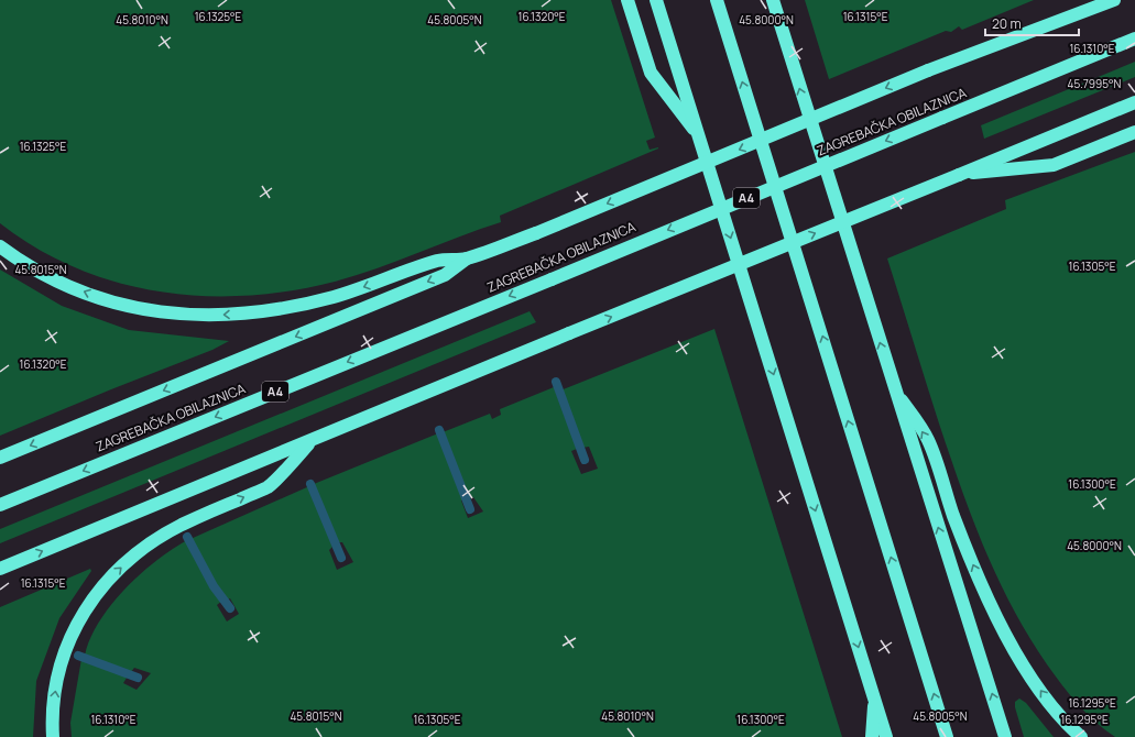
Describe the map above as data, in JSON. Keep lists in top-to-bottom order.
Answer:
{
  "streets": {
    "highway": ["ZAGREBAČKA OBILAZNICA", "A4"]
  },
  "scale_bar": "20 m",
  "coordinates": [
    "16.1325°E",
    "16.1320°E",
    "16.1315°E",
    "45.8010°N",
    "45.8005°N",
    "45.8000°N",
    "16.1310°E",
    "45.7995°N",
    "16.1305°E",
    "45.8015°N",
    "16.1300°E",
    "16.1295°E"
  ]
}
